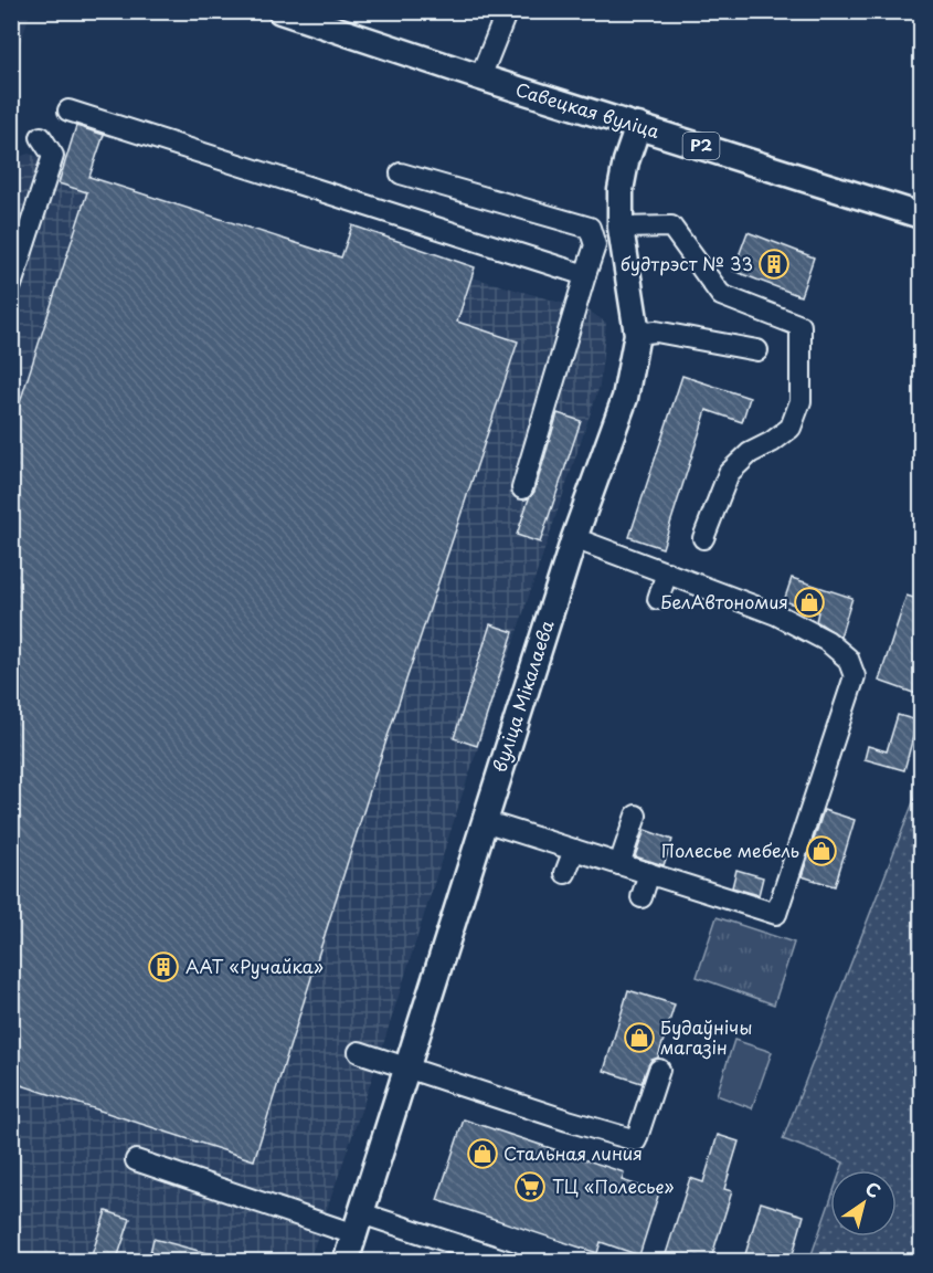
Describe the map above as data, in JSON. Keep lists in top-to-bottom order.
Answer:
{
  "streets": {
    "main road": ["Савецкая вуліца", "Р2", "вуліца Мікалаева"]
  },
  "crossings": [
    ["Савецкая вуліца", "вуліца Мікалаева"]
  ],
  "places": {
    "building": ["будтрэст № 33", "ААТ «Ручайка»"],
    "shop": [
      "БелАвтономия",
      "Полесье мебель",
      "Будаўнічы магазін",
      "Стальная линия"
    ],
    "supermarket": ["ТЦ «Полесье»"]
  },
  "north": "top right"
}
